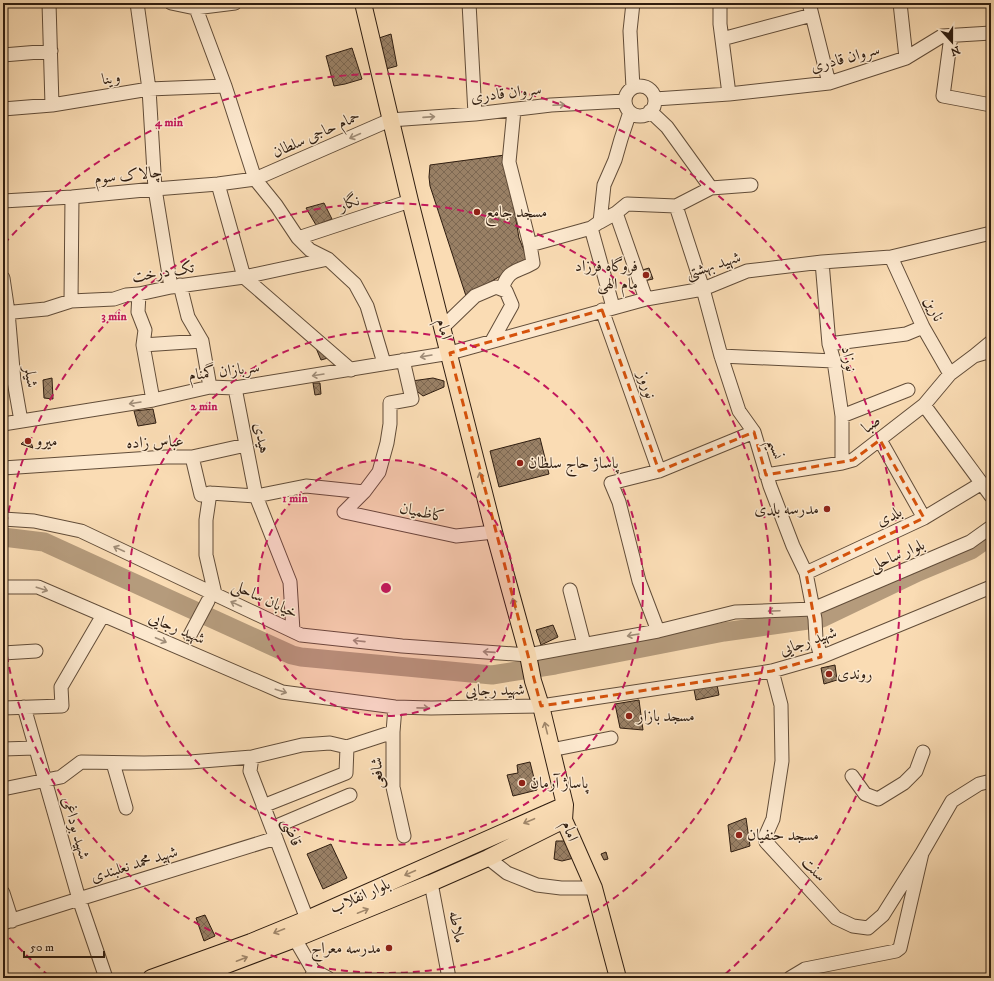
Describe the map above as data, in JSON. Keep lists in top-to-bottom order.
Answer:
{
  "streets": {
    "main road": ["امام", "بلوار انقلاب"],
    "street": [
      "سروان قادری",
      "وینا",
      "حمام حاجی سلطان",
      "چالاک سوم",
      "نگار",
      "شهید بهشتی",
      "تک درخت",
      "نارین",
      "نوزاد",
      "سربازان گمنام",
      "شیلر",
      "نوروز",
      "صبا",
      "هیدی",
      "عباس زاده",
      "نسیم",
      "کاظمیان",
      "بلدی",
      "بلوار ساحلی",
      "خیابان ساحلی",
      "شهید رجایی",
      "شافعی",
      "شهید بوداغی",
      "قاضی",
      "شهید محمد نعلبندی",
      "سنت",
      "ملاطه"
    ]
  },
  "crossings": [
    ["سروان قادری", "حمام حاجی سلطان"],
    ["سروان قادری", "امام"],
    ["حمام حاجی سلطان", "چالاک سوم"],
    ["حمام حاجی سلطان", "امام"],
    ["نگار", "امام"],
    ["شهید بهشتی", "نارین"],
    ["شهید بهشتی", "امام"],
    ["شهید بهشتی", "نوزاد"],
    ["شهید بهشتی", "سربازان گمنام"],
    ["شهید بهشتی", "نوروز"],
    ["شهید بهشتی", "نسیم"],
    ["تک درخت", "شیلر"],
    ["نارین", "صبا"],
    ["امام", "سربازان گمنام"],
    ["امام", "کاظمیان"],
    ["امام", "خیابان ساحلی"],
    ["امام", "شهید رجایی"],
    ["امام", "بلوار انقلاب"],
    ["نوزاد", "صبا"],
    ["سربازان گمنام", "شیلر"],
    ["سربازان گمنام", "هیدی"],
    ["صبا", "نسیم"],
    ["نسیم", "بلدی"],
    ["نسیم", "بلوار ساحلی"],
    ["نسیم", "خیابان ساحلی"],
    ["نسیم", "شهید رجایی"],
    ["بلوار ساحلی", "خیابان ساحلی"],
    ["شهید رجایی", "شافعی"],
    ["شهید رجایی", "سنت"],
    ["شهید بوداغی", "شهید محمد نعلبندی"],
    ["قاضی", "شهید محمد نعلبندی"],
    ["قاضی", "بلوار انقلاب"],
    ["بلوار انقلاب", "ملاطه"]
  ],
  "one_way": ["حمام حاجی سلطان", "امام", "خیابان ساحلی"],
  "places": [
    "مسجد جامع",
    "فروگاه فرزاد مام الهی",
    "میرو",
    "پاساژ حاج سلطان",
    "مدرسه بلدی",
    "روندی",
    "مسجد بازار",
    "پاساژ آرمان",
    "مسجد حنفیان",
    "مدرسه معراج"
  ],
  "scale_bar": "50 m",
  "north": "bottom",
  "rings": [
    "4 min",
    "3 min",
    "2 min",
    "1 min"
  ]
}
